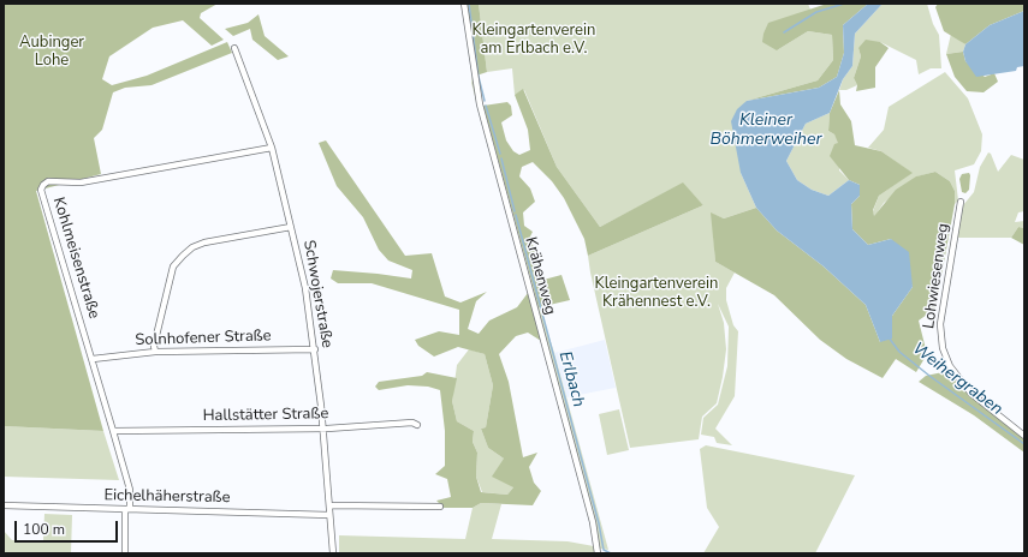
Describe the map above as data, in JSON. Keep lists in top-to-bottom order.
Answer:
{
  "streets": {
    "street": [
      "Kohlmeisenstraße",
      "Krähenweg",
      "Lohwiesenweg",
      "Schwojerstraße",
      "Solnhofener Straße",
      "Hallstätter Straße",
      "Eichelhäherstraße"
    ]
  },
  "crossings": [
    ["Kohlmeisenstraße", "Schwojerstraße"],
    ["Kohlmeisenstraße", "Solnhofener Straße"],
    ["Kohlmeisenstraße", "Hallstätter Straße"],
    ["Kohlmeisenstraße", "Eichelhäherstraße"],
    ["Schwojerstraße", "Solnhofener Straße"],
    ["Schwojerstraße", "Hallstätter Straße"],
    ["Schwojerstraße", "Eichelhäherstraße"]
  ],
  "water": ["Kleiner Böhmerweiher", "Erlbach", "Weihergraben"],
  "parks": ["Kleingartenverein am Erlbach e.V.", "Aubinger Lohe", "Kleingartenverein Krähennest e.V."],
  "scale_bar": "100 m"
}
